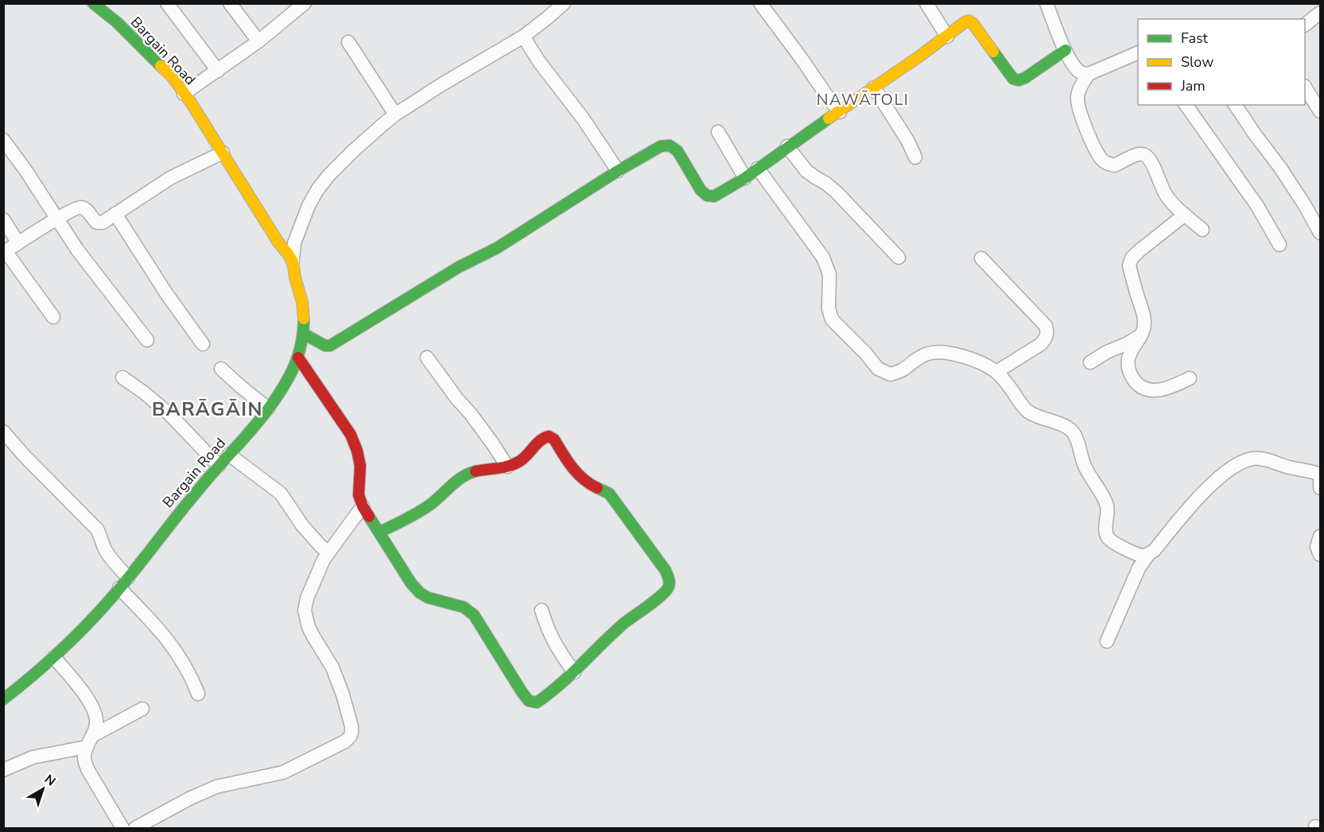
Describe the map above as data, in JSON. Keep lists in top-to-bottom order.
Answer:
{
  "streets": {
    "street": ["Bargain Road"]
  },
  "districts": ["NAWĀTOLI", "BARĀGĀIN"],
  "legend": ["Fast", "Slow", "Jam"],
  "north": "top right"
}
